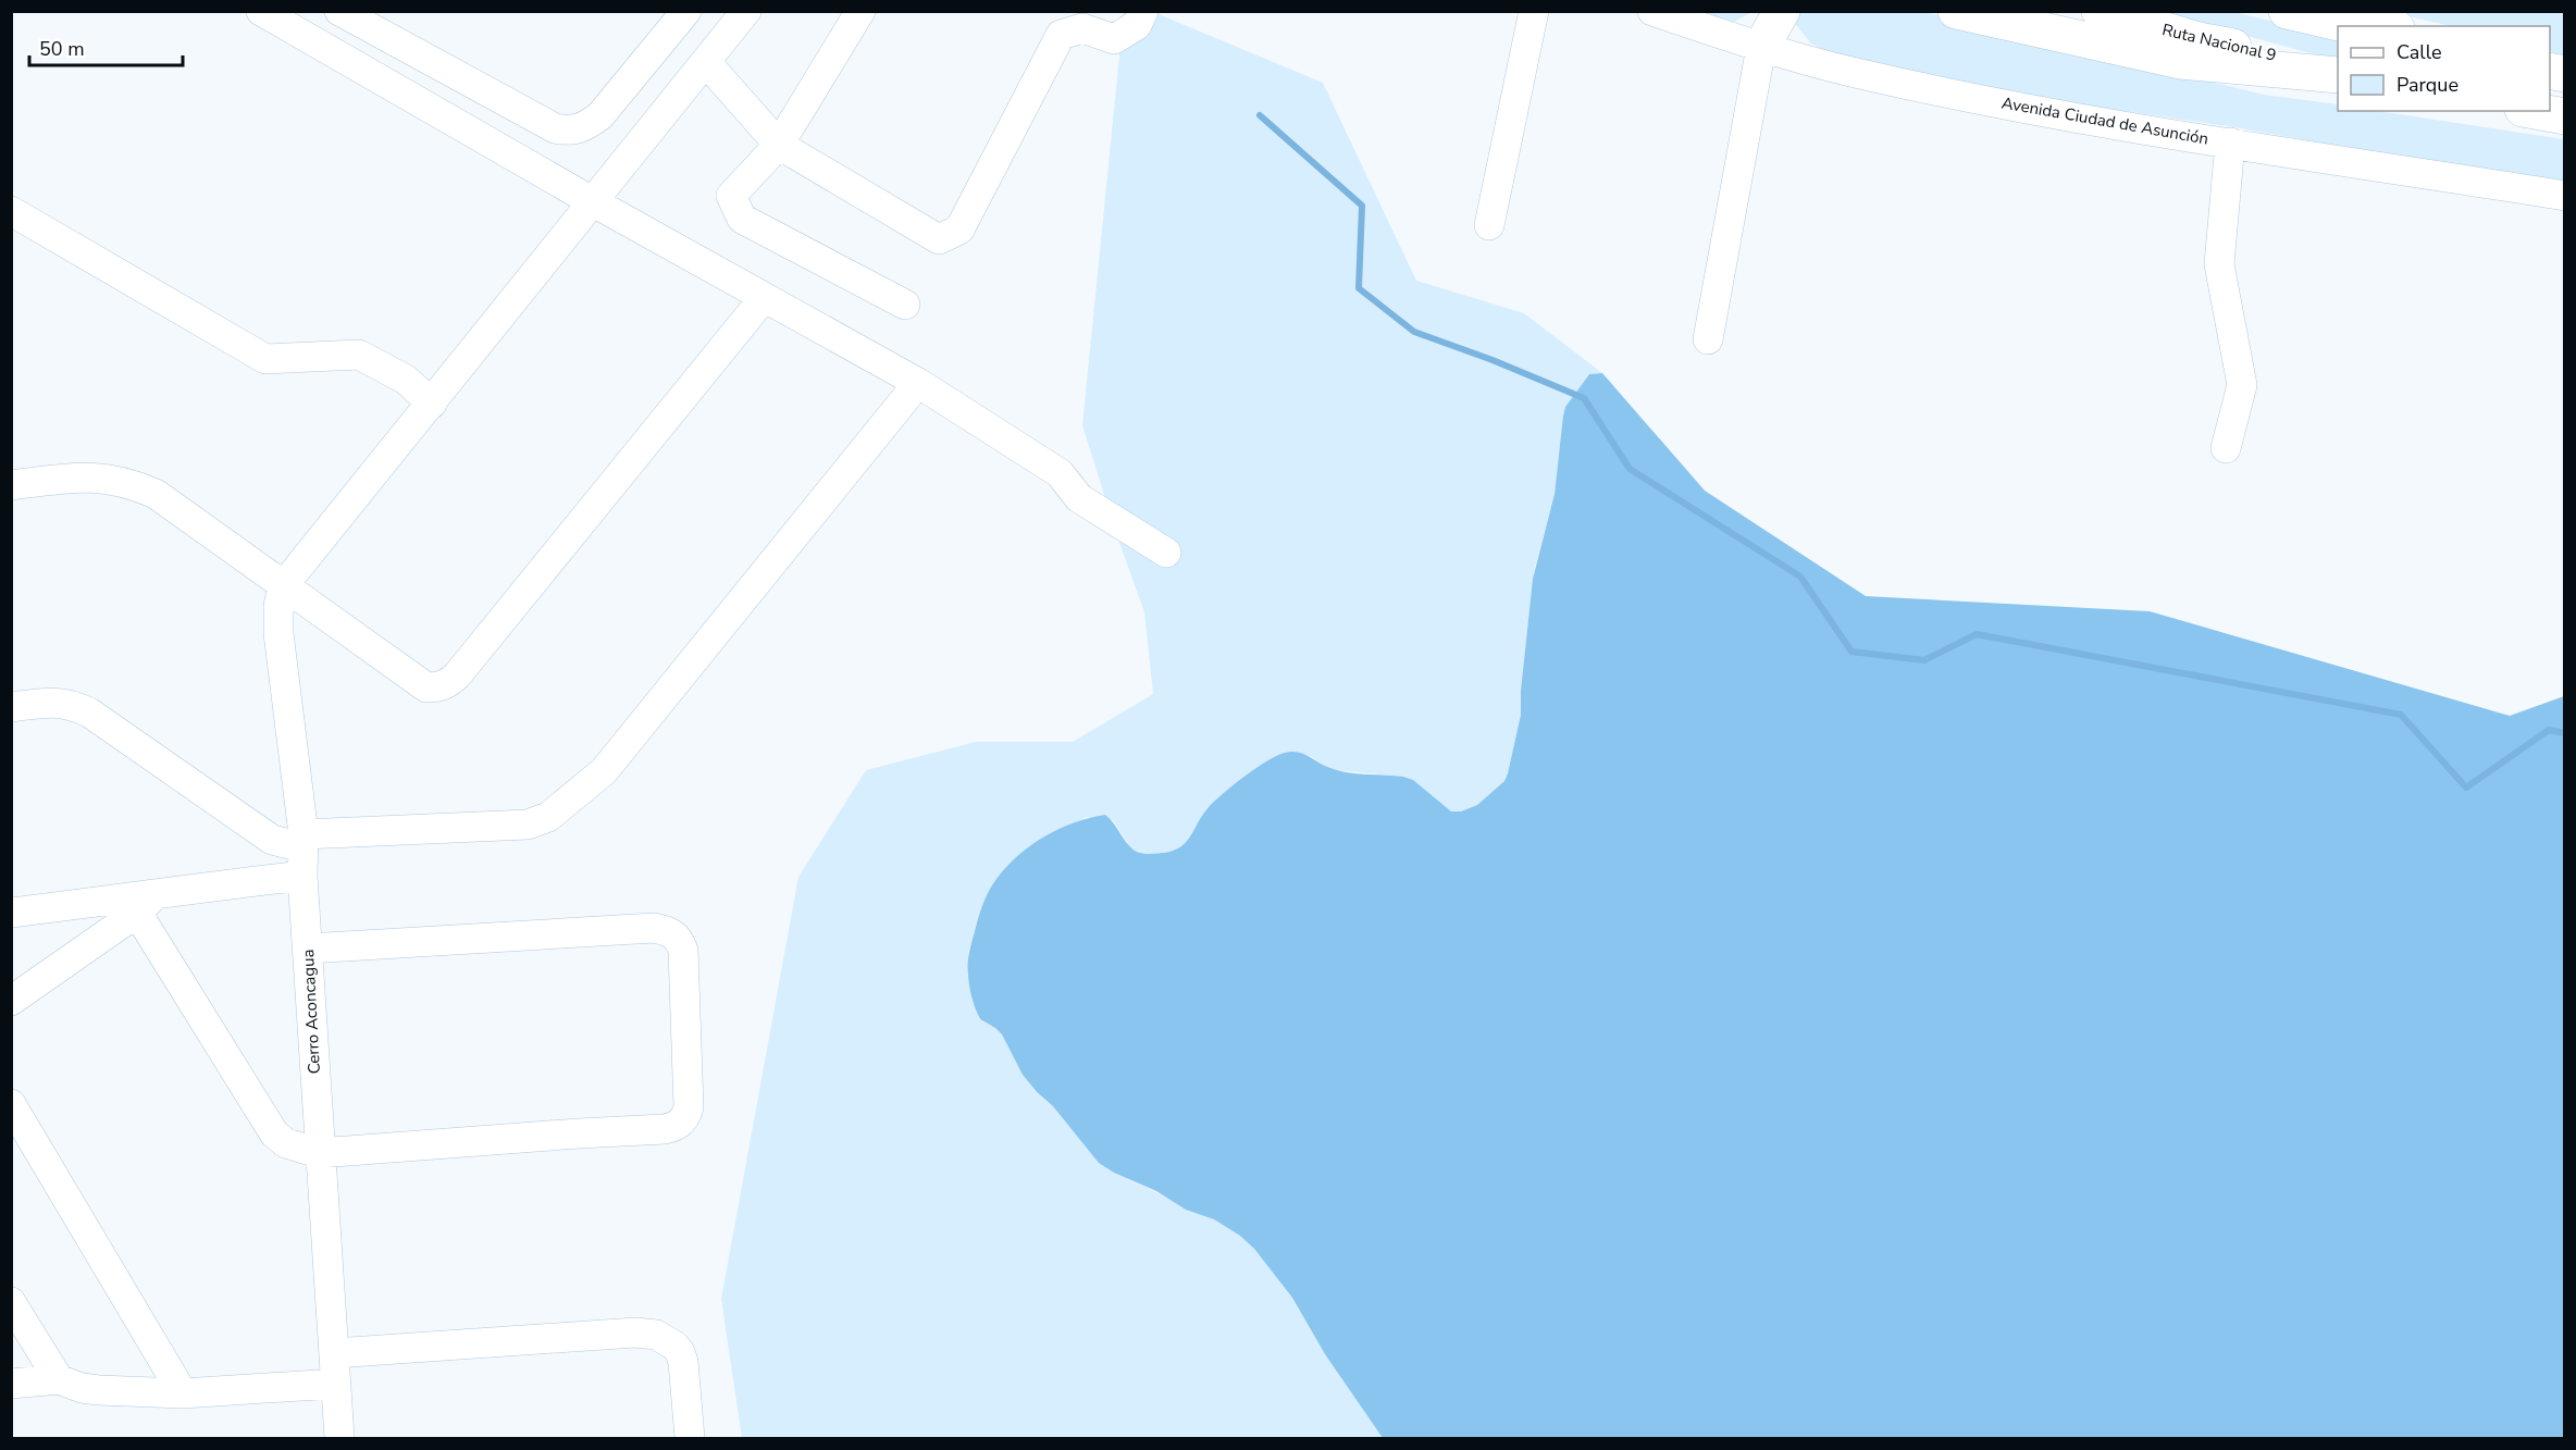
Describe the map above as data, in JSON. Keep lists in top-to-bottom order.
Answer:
{
  "streets": {
    "highway": ["Ruta Nacional 9"],
    "street": ["Avenida Ciudad de Asunción", "Cerro Aconcagua"]
  },
  "legend": ["Calle", "Parque"],
  "scale_bar": "50 m"
}
